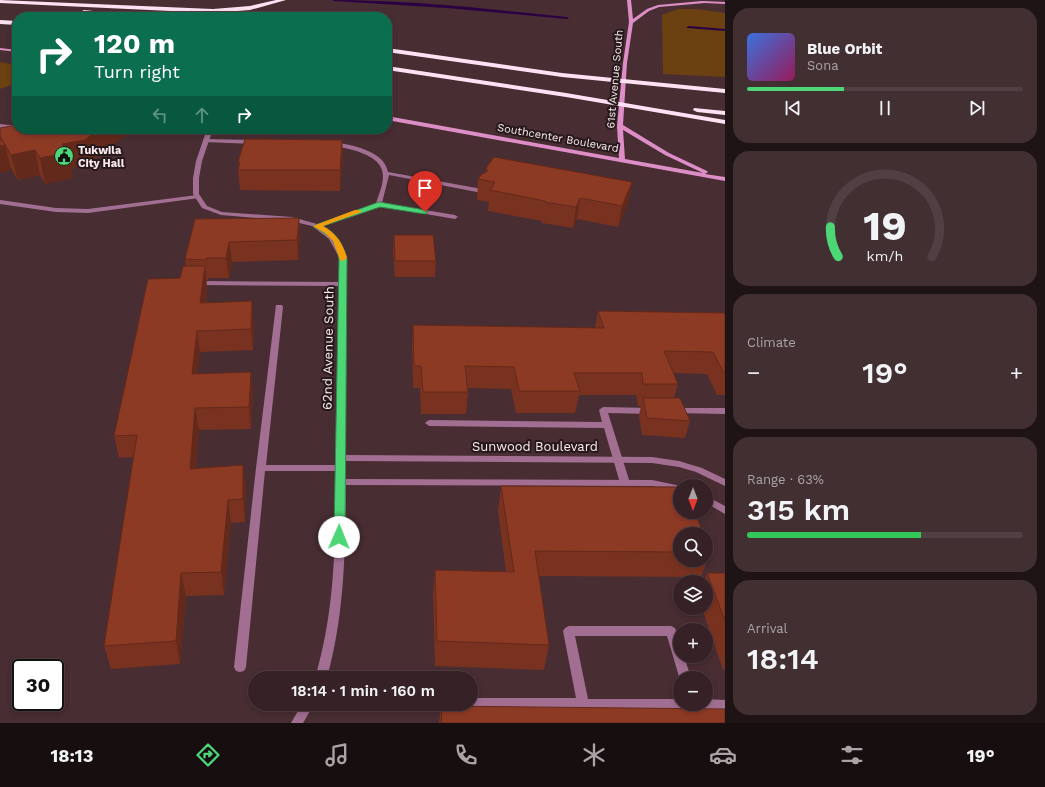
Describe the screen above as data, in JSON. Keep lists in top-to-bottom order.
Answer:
{
  "streets": {
    "main road": ["61st Avenue South", "Southcenter Boulevard"],
    "street": ["62nd Avenue South", "Sunwood Boulevard"]
  },
  "crossings": [
    ["61st Avenue South", "Southcenter Boulevard"],
    ["62nd Avenue South", "Sunwood Boulevard"]
  ],
  "places": {
    "public building": ["Tukwila City Hall"]
  },
  "north": "bottom",
  "page": {
    "turn": ["120 m", "Turn right"],
    "song": ["Blue Orbit", "Sona"],
    "tile": [
      "Climate",
      ["Range · 63%", "315 km"],
      ["Arrival", "18:14"]
    ],
    "heat": ["−", "19°", "+"],
    "map_buttons": ["+", "−"],
    "limit": "30",
    "trip": "18:14 · 1 min · 160 m",
    "tabs": ["18:13", "19°"],
    "gauge": ["19", "km/h"]
  }
}
